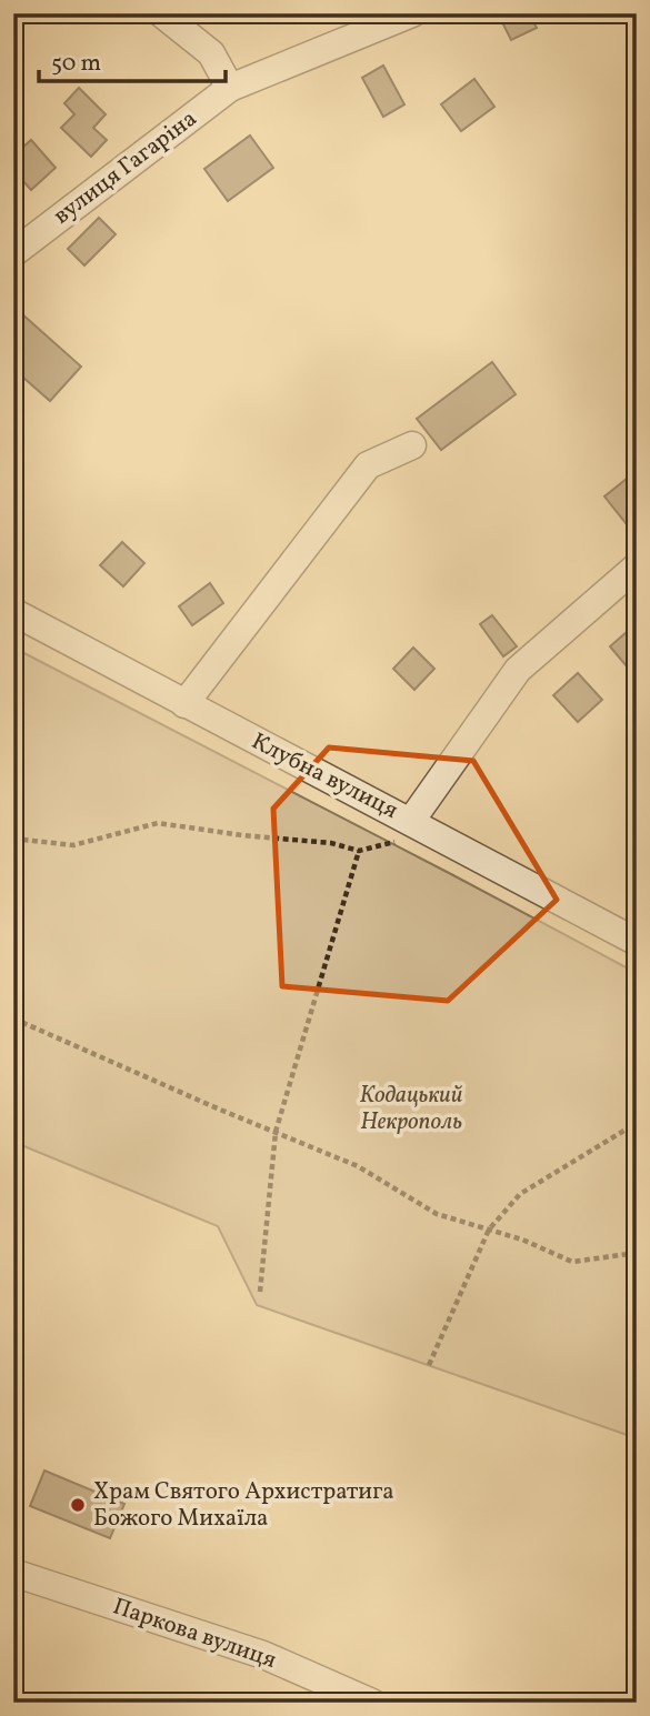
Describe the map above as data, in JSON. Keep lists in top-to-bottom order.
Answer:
{
  "streets": {
    "street": ["вулиця Гагаріна", "Клубна вулиця", "Паркова вулиця"]
  },
  "parks": ["Кодацький Некрополь"],
  "places": ["Храм Святого Архистратига Божого Михаїла"],
  "scale_bar": "50 m"
}
